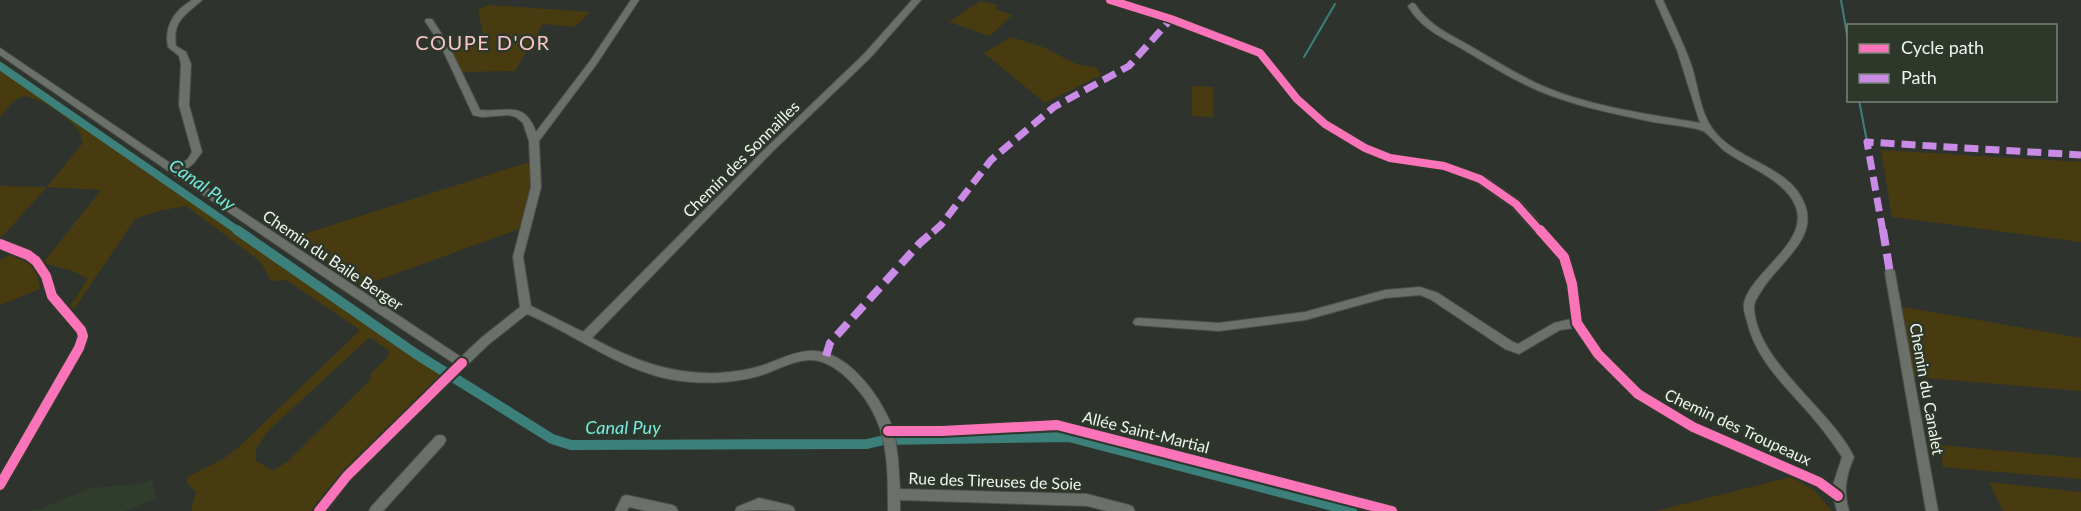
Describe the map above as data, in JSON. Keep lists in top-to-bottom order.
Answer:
{
  "streets": {
    "street": [
      "Chemin des Sonnailles",
      "Chemin du Baile Berger",
      "Chemin du Canalet",
      "Chemin des Troupeaux",
      "Allée Saint-Martial",
      "Rue des Tireuses de Soie"
    ]
  },
  "districts": ["COUPE D'OR"],
  "water": ["Canal Puy"],
  "legend": ["Cycle path", "Path"]
}
